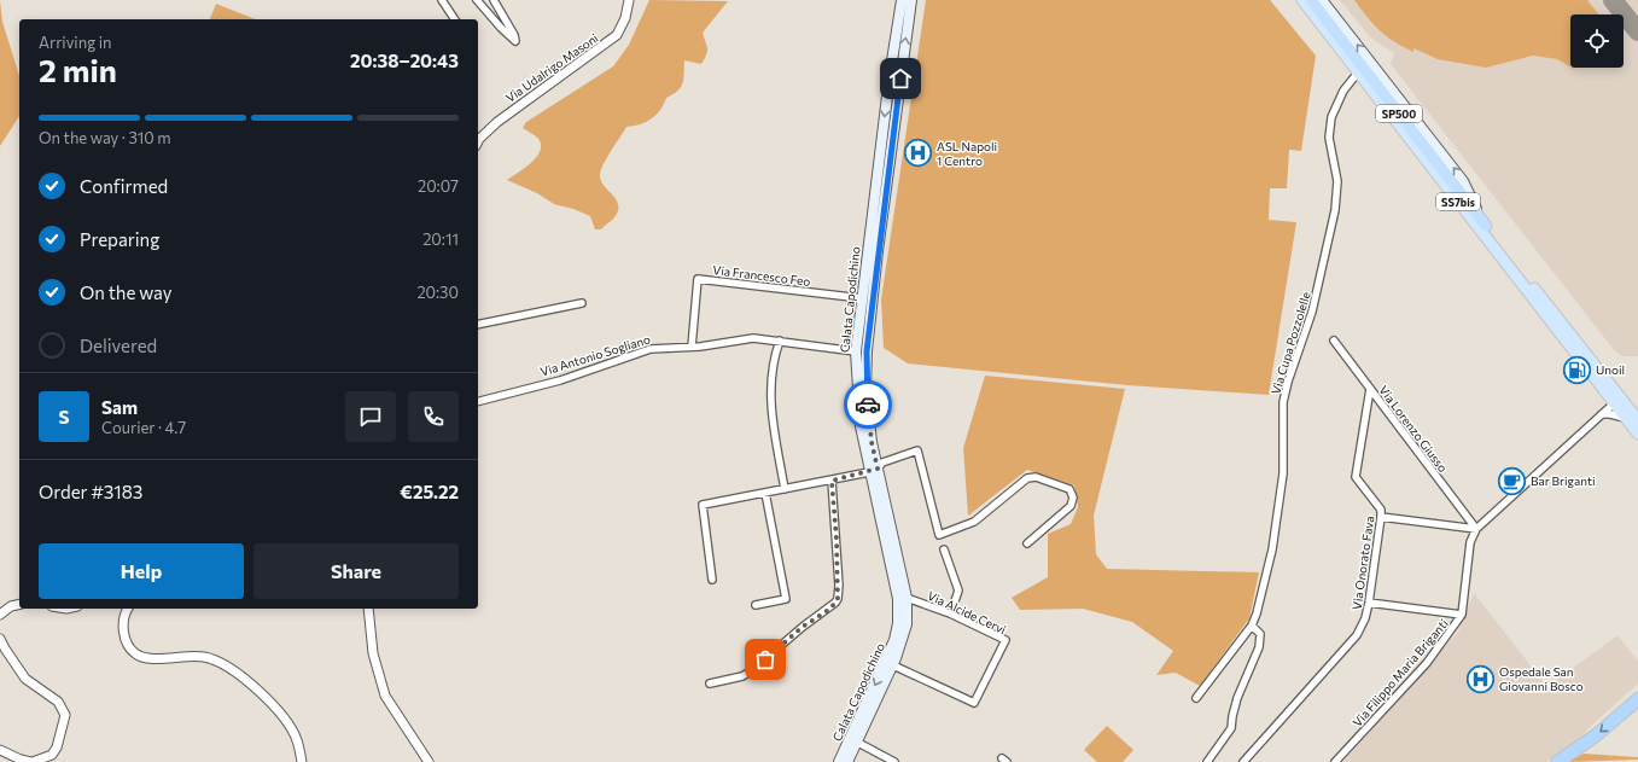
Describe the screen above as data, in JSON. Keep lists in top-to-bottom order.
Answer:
{
  "streets": {
    "highway": ["SP500"],
    "main road": ["SS7bis", "Calata Capodichino", "Via Antonio Sogliano"],
    "street": [
      "Via Udalrigo Masoni",
      "Via Francesco Feo",
      "Via Cupa Pozzolelle",
      "Via Lorenzo Giusso",
      "Via Onorato Fava",
      "Via Alcide Cervi",
      "Via Filippo Maria Briganti"
    ]
  },
  "crossings": [
    ["SP500", "SS7bis"],
    ["SS7bis", "Via Cupa Pozzolelle"],
    ["Via Francesco Feo", "Calata Capodichino"],
    ["Via Francesco Feo", "Via Antonio Sogliano"],
    ["Calata Capodichino", "Via Antonio Sogliano"],
    ["Calata Capodichino", "Via Alcide Cervi"],
    ["Via Lorenzo Giusso", "Via Onorato Fava"],
    ["Via Lorenzo Giusso", "Via Filippo Maria Briganti"]
  ],
  "places": {
    "hospital": ["ASL Napoli 1 Centro", "Ospedale San Giovanni Bosco"],
    "fuel station": ["Unoil"],
    "cafe": ["Bar Briganti"]
  },
  "page": {
    "heading": ["2 min", "Arriving in", "20:38–20:43"],
    "panel": [
      "Sam",
      "Courier · 4.7",
      "Order #3183",
      "€25.22"
    ],
    "bar": "On the way · 310 m",
    "list": [
      ["Confirmed", "20:07"],
      ["Preparing", "20:11"],
      ["On the way", "20:30"],
      "Delivered"
    ],
    "round": "S",
    "buttons": ["Help", "Share"]
  }
}
